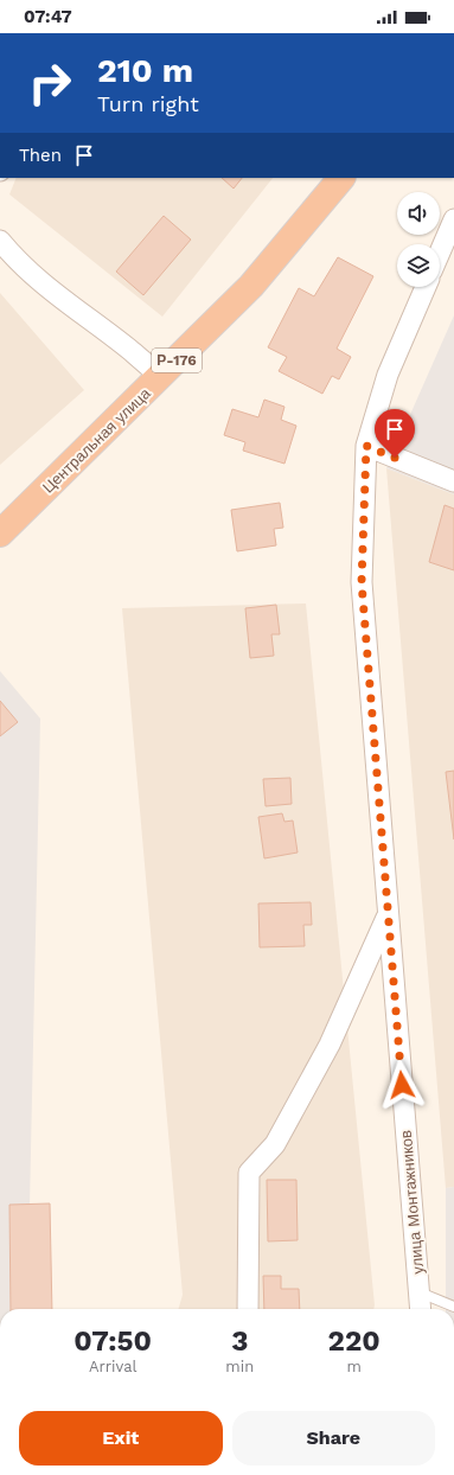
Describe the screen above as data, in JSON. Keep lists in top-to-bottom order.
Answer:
{
  "streets": {
    "highway": ["Р-176", "Центральная улица"],
    "street": ["улица Монтажников"]
  },
  "page": {
    "status": "07:47",
    "turn": ["210 m", "Turn right"],
    "then": "Then",
    "eta": [
      "07:50",
      "Arrival",
      "3",
      "min",
      "220",
      "m"
    ],
    "buttons": ["Exit", "Share"]
  }
}
